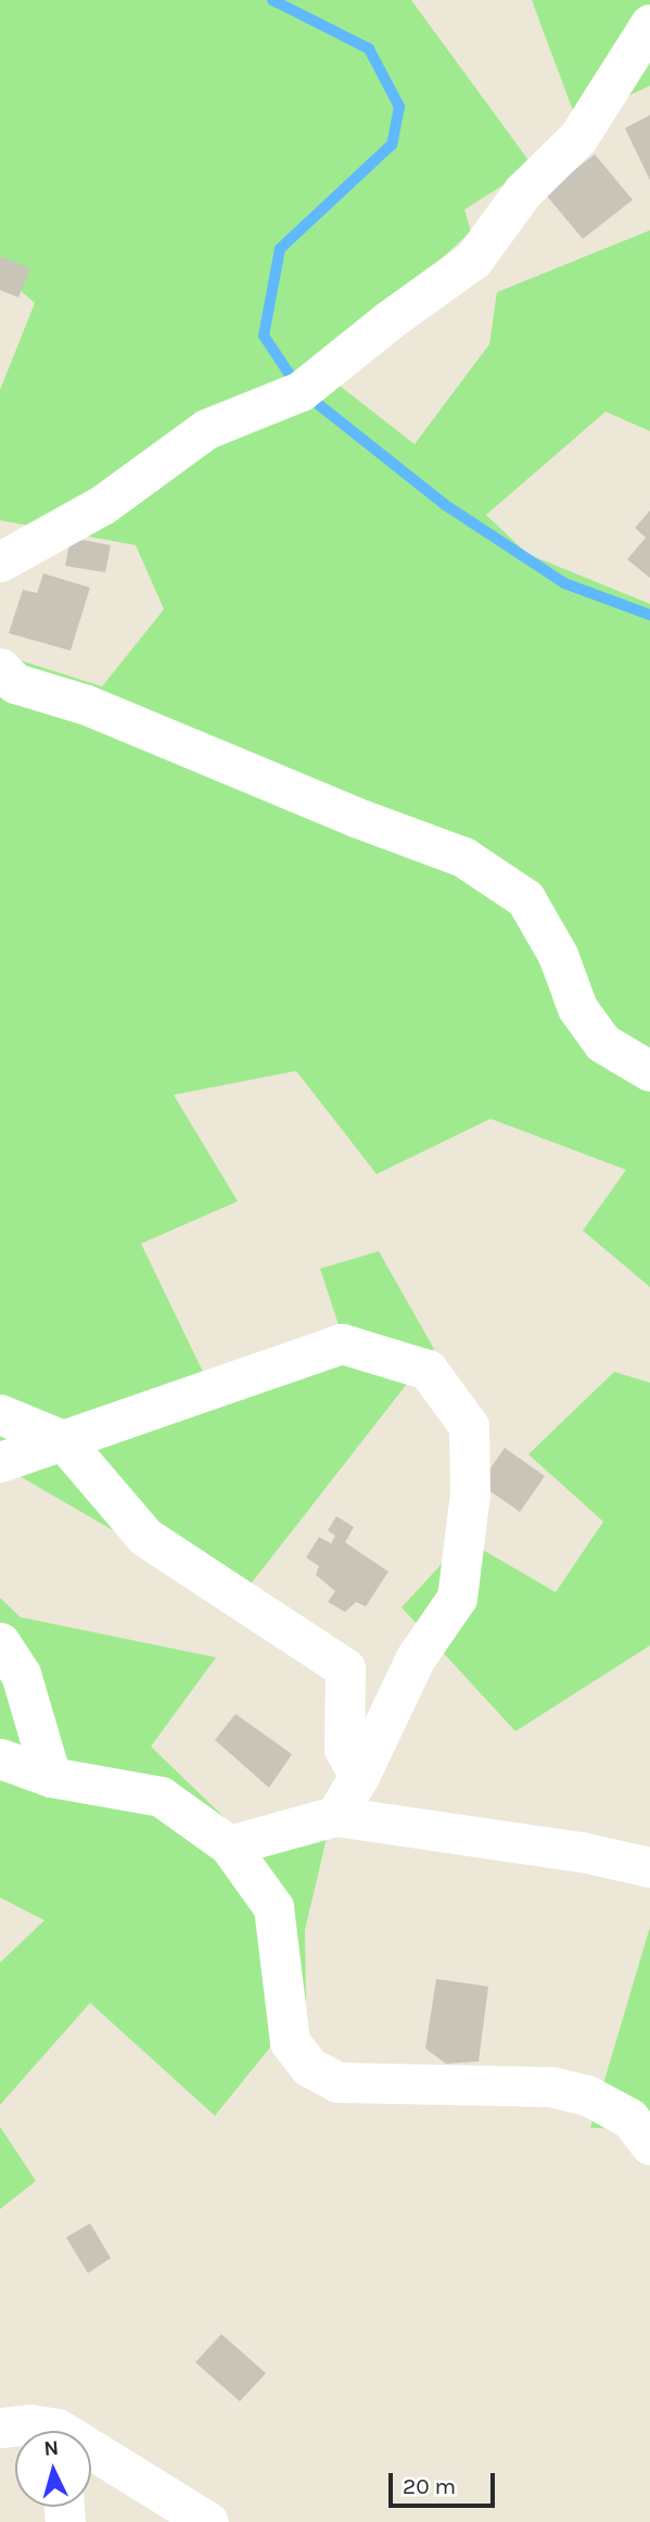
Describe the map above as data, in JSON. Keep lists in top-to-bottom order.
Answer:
{
  "scale_bar": "20 m",
  "north": "top"
}
